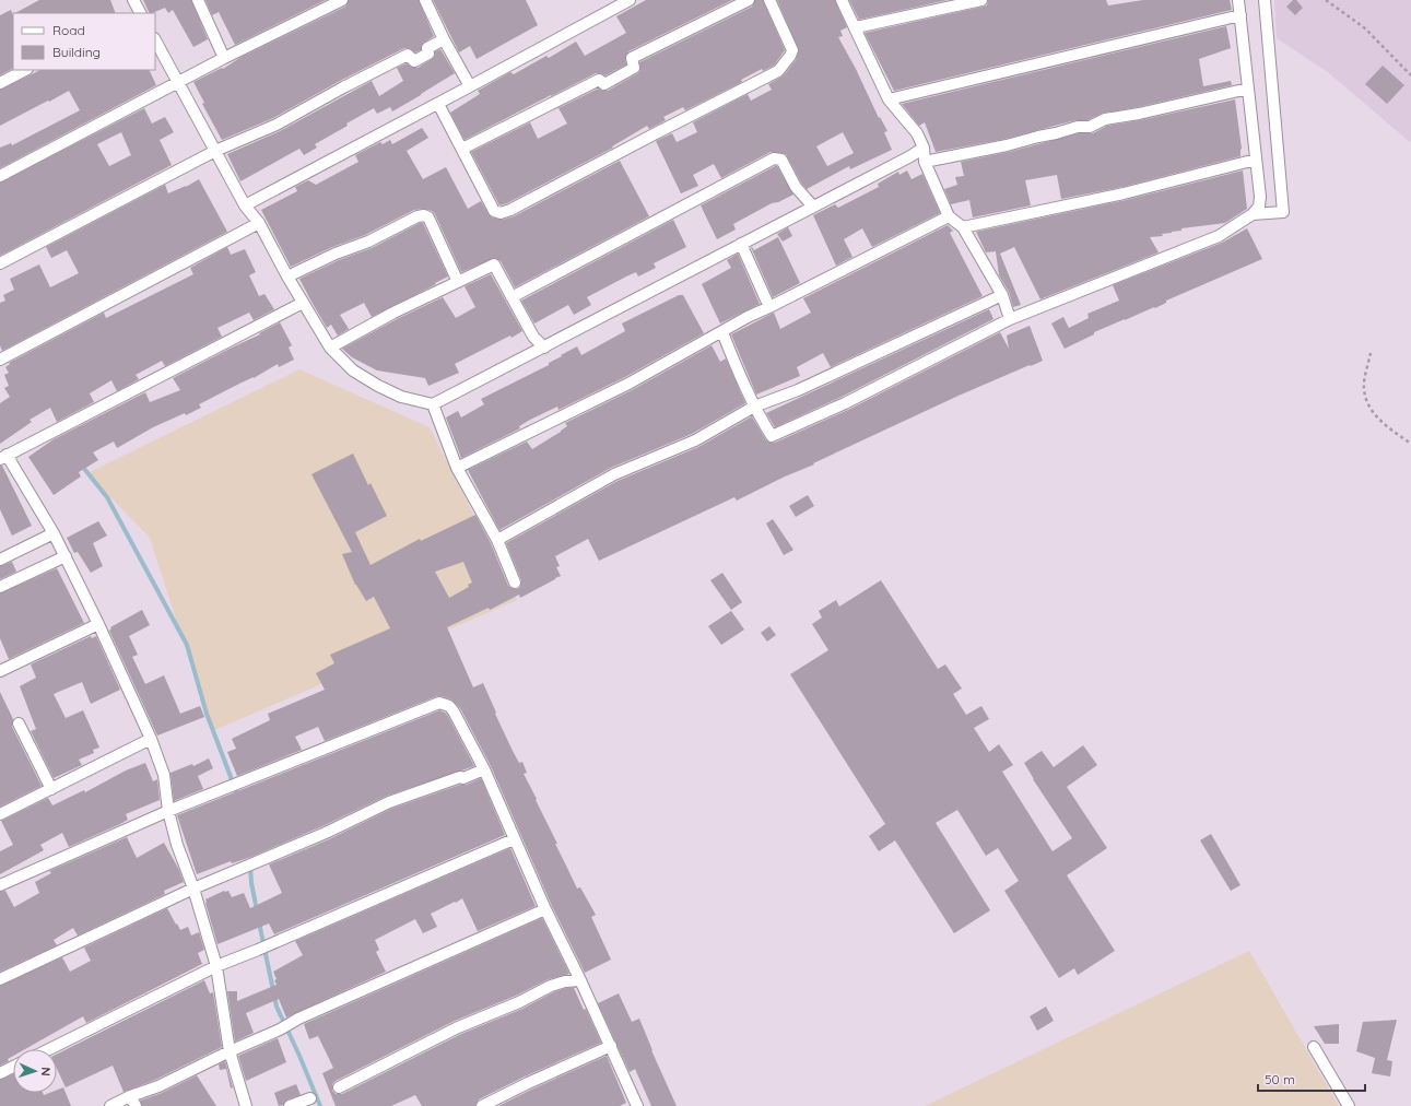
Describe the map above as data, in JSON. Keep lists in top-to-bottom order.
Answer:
{
  "legend": ["Road", "Building"],
  "scale_bar": "50 m",
  "north": "right"
}
